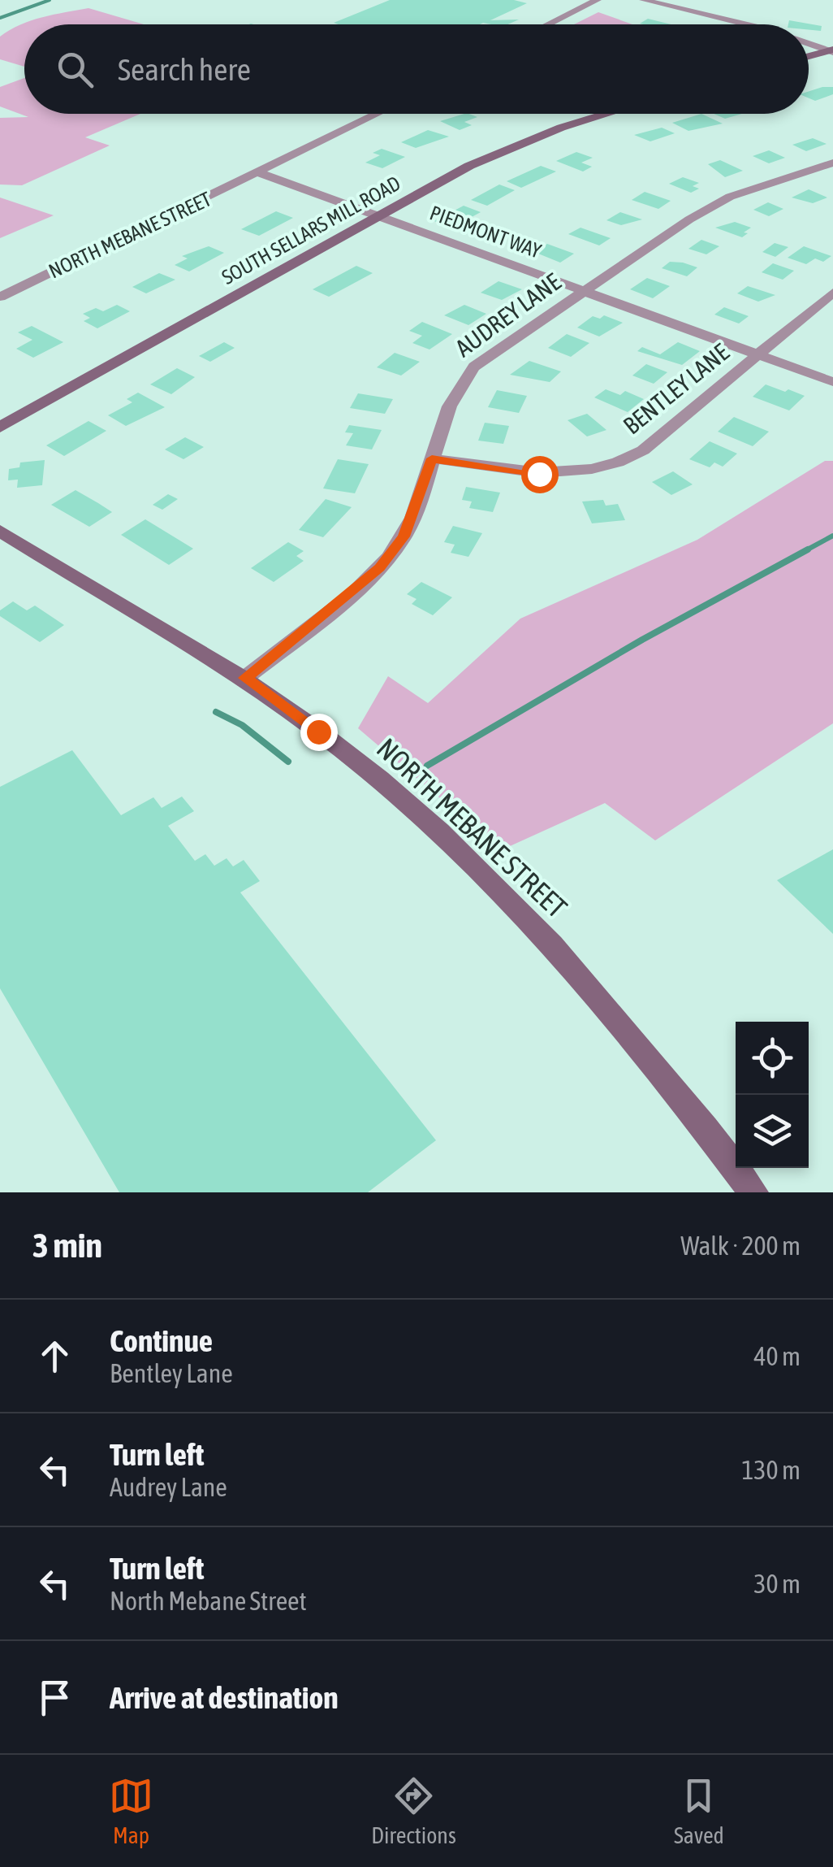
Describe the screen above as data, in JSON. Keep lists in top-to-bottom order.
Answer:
{
  "streets": {
    "main road": ["SOUTH SELLARS MILL ROAD", "NORTH MEBANE STREET"],
    "street": ["PIEDMONT WAY", "AUDREY LANE", "BENTLEY LANE"]
  },
  "crossings": [
    ["SOUTH SELLARS MILL ROAD", "PIEDMONT WAY"],
    ["PIEDMONT WAY", "NORTH MEBANE STREET"],
    ["PIEDMONT WAY", "AUDREY LANE"],
    ["PIEDMONT WAY", "BENTLEY LANE"],
    ["NORTH MEBANE STREET", "AUDREY LANE"],
    ["AUDREY LANE", "BENTLEY LANE"]
  ],
  "page": {
    "search": "Search here",
    "heading": ["3 min", "Walk · 200 m"],
    "list": [
      ["Continue", "Bentley Lane", "40 m"],
      ["Turn left", "Audrey Lane", "130 m"],
      ["Turn left", "North Mebane Street", "30 m"],
      "Arrive at destination"
    ],
    "nav": ["Map", "Directions", "Saved"]
  }
}
